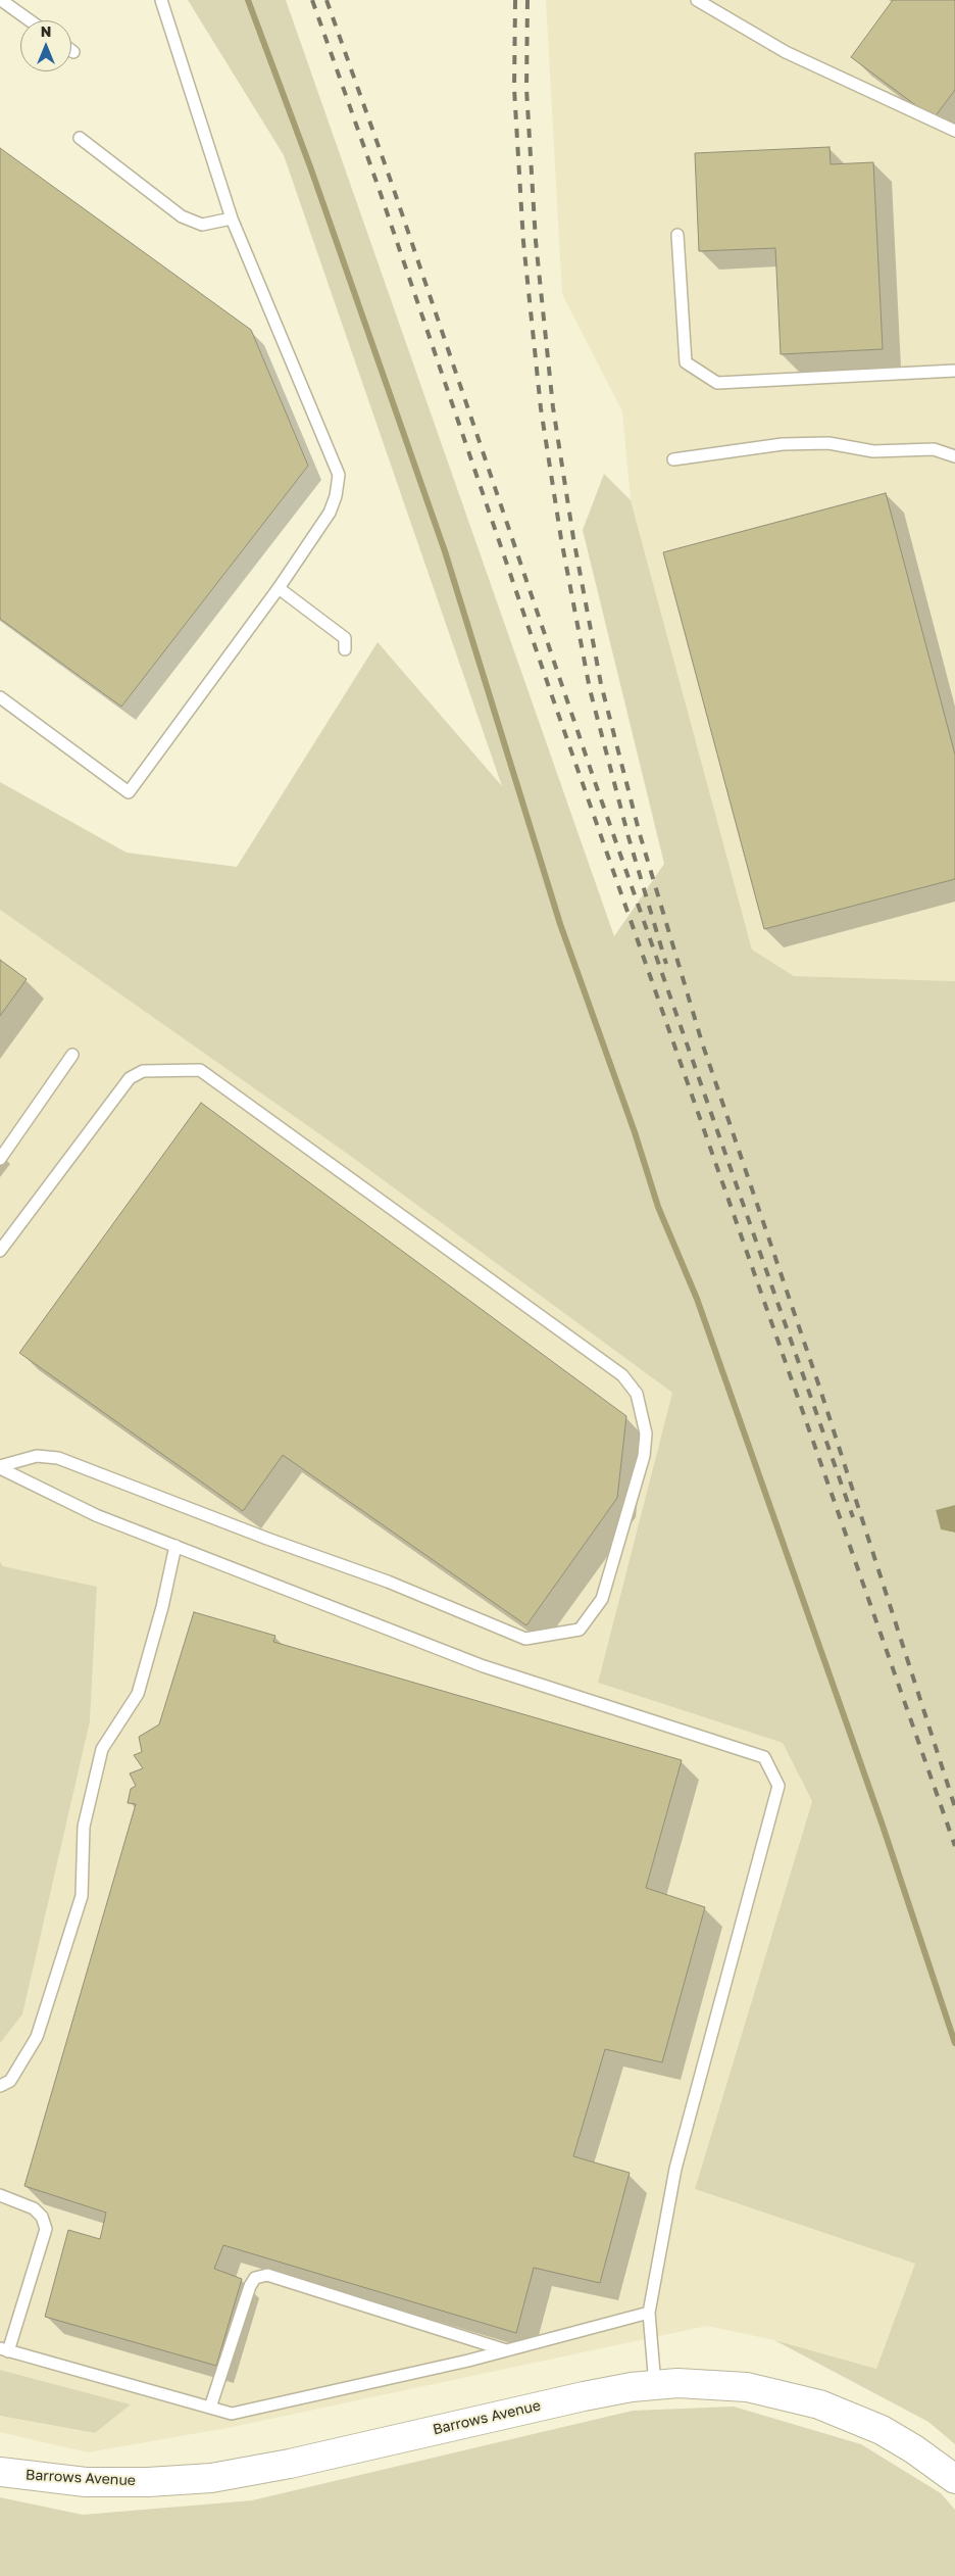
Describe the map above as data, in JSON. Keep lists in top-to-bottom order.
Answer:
{
  "streets": {
    "street": ["Barrows Avenue"]
  },
  "north": "top"
}
